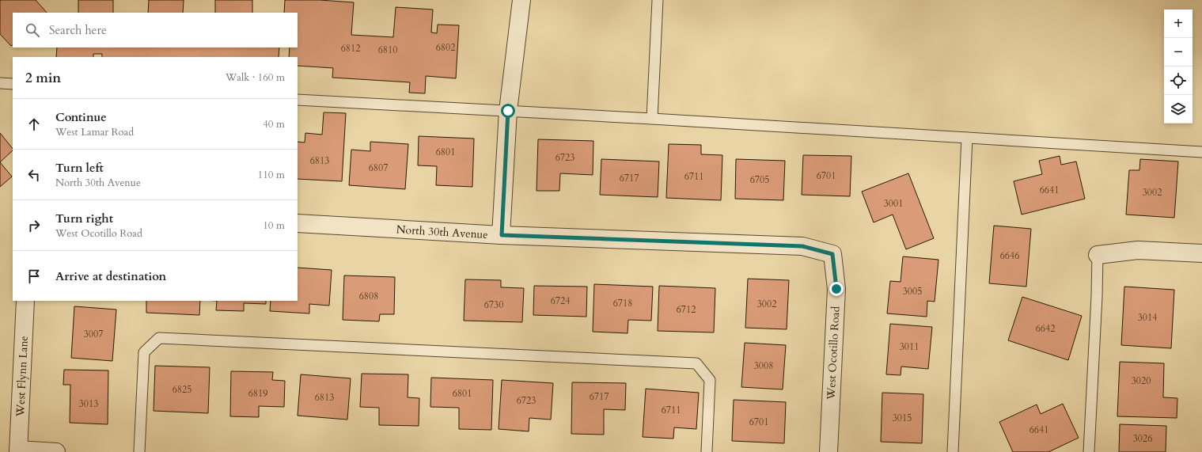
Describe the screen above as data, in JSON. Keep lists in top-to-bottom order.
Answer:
{
  "streets": {
    "street": ["North 30th Avenue", "West Ocotillo Road", "West Flynn Lane"]
  },
  "crossings": [
    ["North 30th Avenue", "West Ocotillo Road"]
  ],
  "house_numbers": [
    "6802",
    "6812",
    "6810",
    "6801",
    "6723",
    "6813",
    "6807",
    "6701",
    "6711",
    "6717",
    "6705",
    "6641",
    "3002",
    "3001",
    "6646",
    "3005",
    "6808",
    "6724",
    "6718",
    "3002",
    "6730",
    "6712",
    "3014",
    "6642",
    "3007",
    "3011",
    "3008",
    "3020",
    "6825",
    "6819",
    "6801",
    "6717",
    "6813",
    "6723",
    "3013",
    "6711",
    "3015",
    "6701",
    "6641",
    "3026"
  ],
  "page": {
    "map_buttons": ["+", "−"],
    "search": "Search here",
    "heading": ["2 min", "Walk · 160 m"],
    "list": [
      ["Continue", "West Lamar Road", "40 m"],
      ["Turn left", "North 30th Avenue", "110 m"],
      ["Turn right", "West Ocotillo Road", "10 m"],
      "Arrive at destination"
    ]
  }
}
